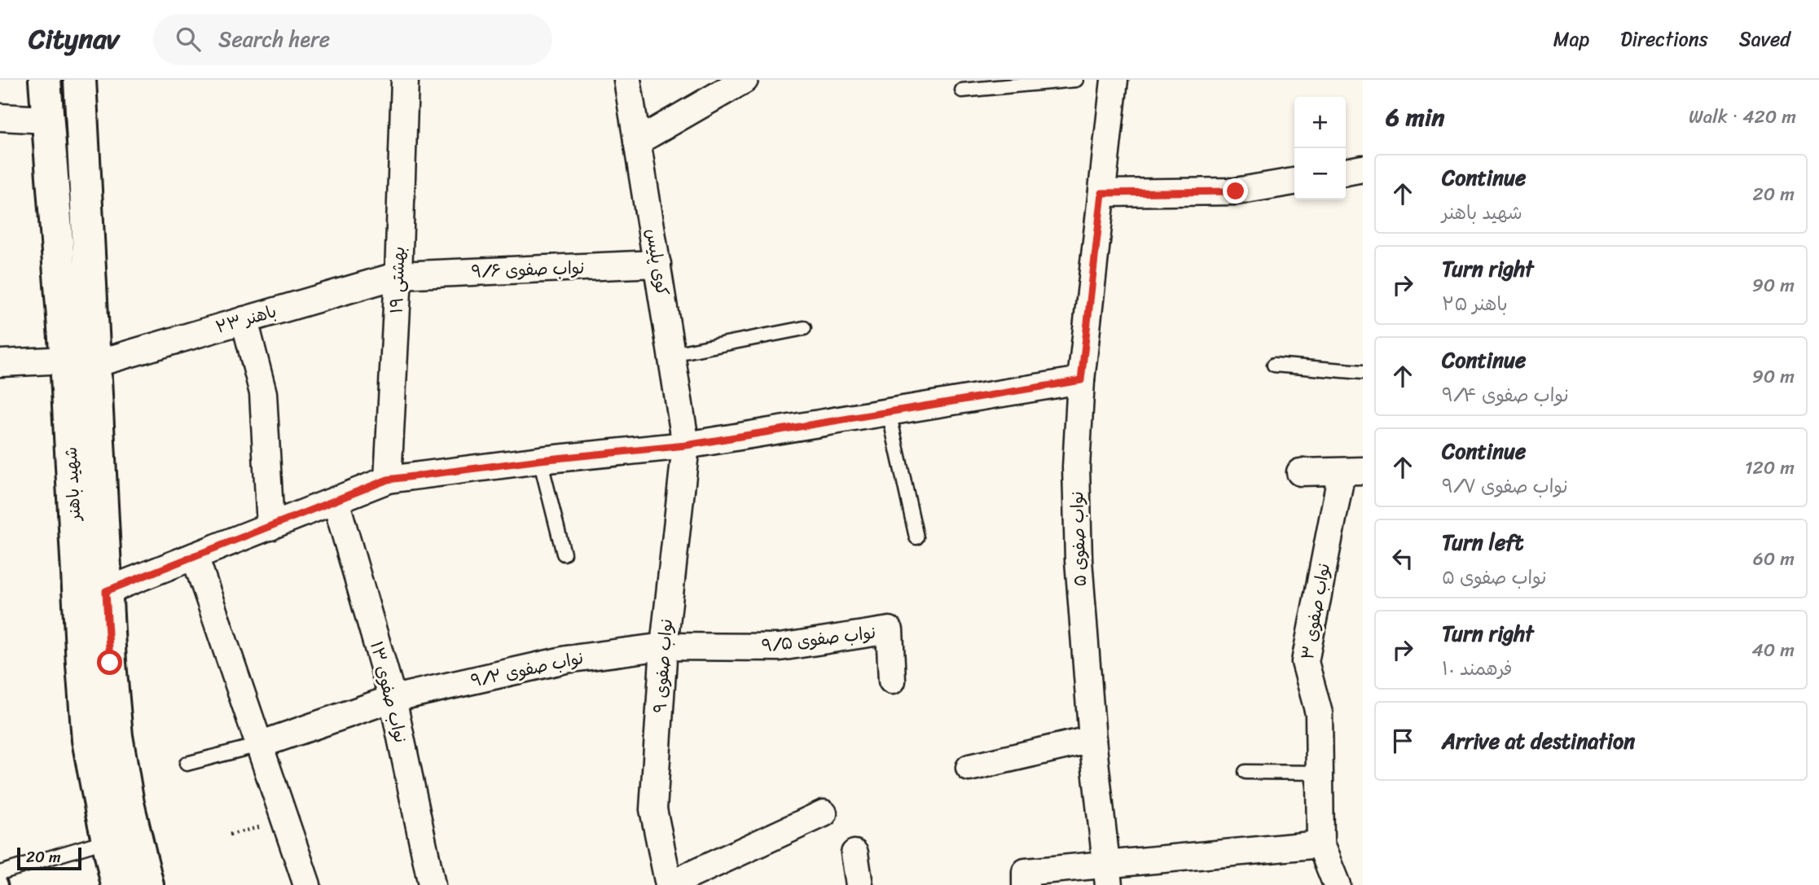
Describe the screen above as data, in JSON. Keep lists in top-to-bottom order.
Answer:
{
  "streets": {
    "main road": ["شهید باهنر"],
    "street": [
      "کوی پلیس",
      "نواب صفوی ۹/۶",
      "بهشتی ۱۹",
      "باهنر ۲۳",
      "نواب صفوی ۵",
      "نواب صفوی ۳",
      "نواب صفوی ۹/۵",
      "نواب صفوی ۹",
      "نواب صفوی ۹/۲",
      "نواب صفوی ۱۳"
    ]
  },
  "crossings": [
    ["کوی پلیس", "نواب صفوی ۹/۶"],
    ["کوی پلیس", "نواب صفوی ۹"],
    ["نواب صفوی ۹/۶", "بهشتی ۱۹"],
    ["نواب صفوی ۹/۶", "باهنر ۲۳"],
    ["بهشتی ۱۹", "باهنر ۲۳"],
    ["باهنر ۲۳", "شهید باهنر"],
    ["نواب صفوی ۹/۵", "نواب صفوی ۹"],
    ["نواب صفوی ۹/۵", "نواب صفوی ۹/۲"],
    ["نواب صفوی ۹", "نواب صفوی ۹/۲"],
    ["نواب صفوی ۹/۲", "نواب صفوی ۱۳"]
  ],
  "scale_bar": "20 m",
  "page": {
    "header": "Citynav",
    "search": "Search here",
    "nav": ["Map", "Directions", "Saved"],
    "heading": ["6 min", "Walk · 420 m"],
    "map_buttons": ["+", "−"],
    "list": [
      ["Continue", "شهید باهنر", "20 m"],
      ["Turn right", "باهنر ۲۵", "90 m"],
      ["Continue", "نواب صفوی ۹/۴", "90 m"],
      ["Continue", "نواب صفوی ۹/۷", "120 m"],
      ["Turn left", "نواب صفوی ۵", "60 m"],
      ["Turn right", "فرهمند ۱۰", "40 m"],
      "Arrive at destination"
    ],
    "scale": "20 m"
  }
}
